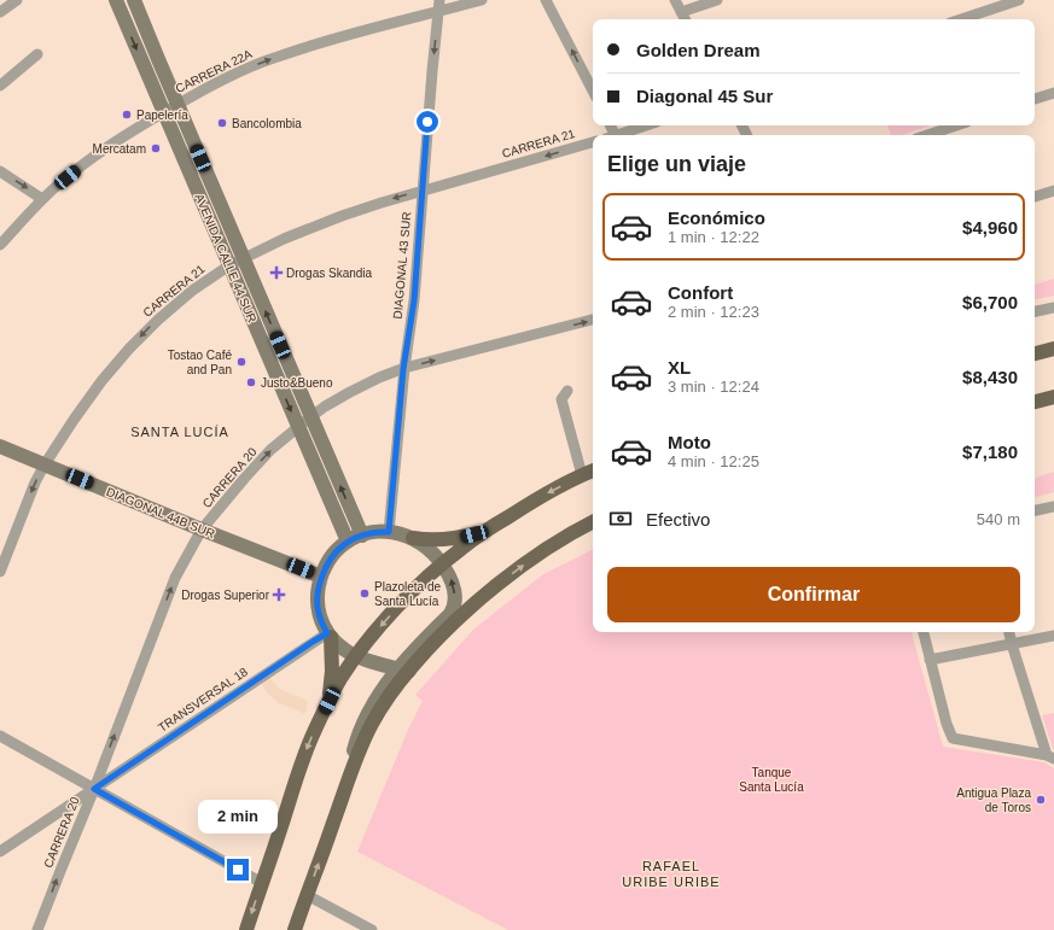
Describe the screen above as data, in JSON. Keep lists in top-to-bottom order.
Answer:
{
  "streets": {
    "main road": ["AVENIDA CALLE 44 SUR", "DIAGONAL 44B SUR"],
    "street": [
      "CARRERA 22A",
      "CARRERA 21",
      "DIAGONAL 43 SUR",
      "CARRERA 20",
      "TRANSVERSAL 18"
    ]
  },
  "crossings": [
    ["CARRERA 22A", "AVENIDA CALLE 44 SUR"],
    ["CARRERA 22A", "DIAGONAL 43 SUR"],
    ["CARRERA 21", "AVENIDA CALLE 44 SUR"],
    ["CARRERA 21", "DIAGONAL 43 SUR"],
    ["CARRERA 21", "DIAGONAL 44B SUR"],
    ["AVENIDA CALLE 44 SUR", "CARRERA 20"],
    ["DIAGONAL 43 SUR", "CARRERA 20"],
    ["CARRERA 20", "DIAGONAL 44B SUR"],
    ["CARRERA 20", "TRANSVERSAL 18"]
  ],
  "one_way": ["CARRERA 22A", "CARRERA 21", "CARRERA 20"],
  "districts": ["SANTA LUCÍA", "RAFAEL URIBE URIBE"],
  "parks": ["Tanque Santa Lucía"],
  "places": {
    "other": [
      "Papelería",
      "Bancolombia",
      "Mercatam",
      "Tostao Café and Pan",
      "Justo&Bueno",
      "Plazoleta de Santa Lucía",
      "Antigua Plaza de Toros"
    ],
    "health": ["Drogas Skandia", "Drogas Superior"]
  },
  "page": {
    "banner": ["Golden Dream", "Diagonal 45 Sur"],
    "heading": "Elige un viaje",
    "list": [
      {
        "name": "Económico",
        "note": "1 min · 12:22",
        "value": "$4,960"
      },
      {
        "name": "Confort",
        "note": "2 min · 12:23",
        "value": "$6,700"
      },
      {
        "name": "XL",
        "note": "3 min · 12:24",
        "value": "$8,430"
      },
      {
        "name": "Moto",
        "note": "4 min · 12:25",
        "value": "$7,180"
      }
    ],
    "pay": ["Efectivo", "540 m"],
    "buttons": "Confirmar",
    "bubble": "2 min"
  }
}
